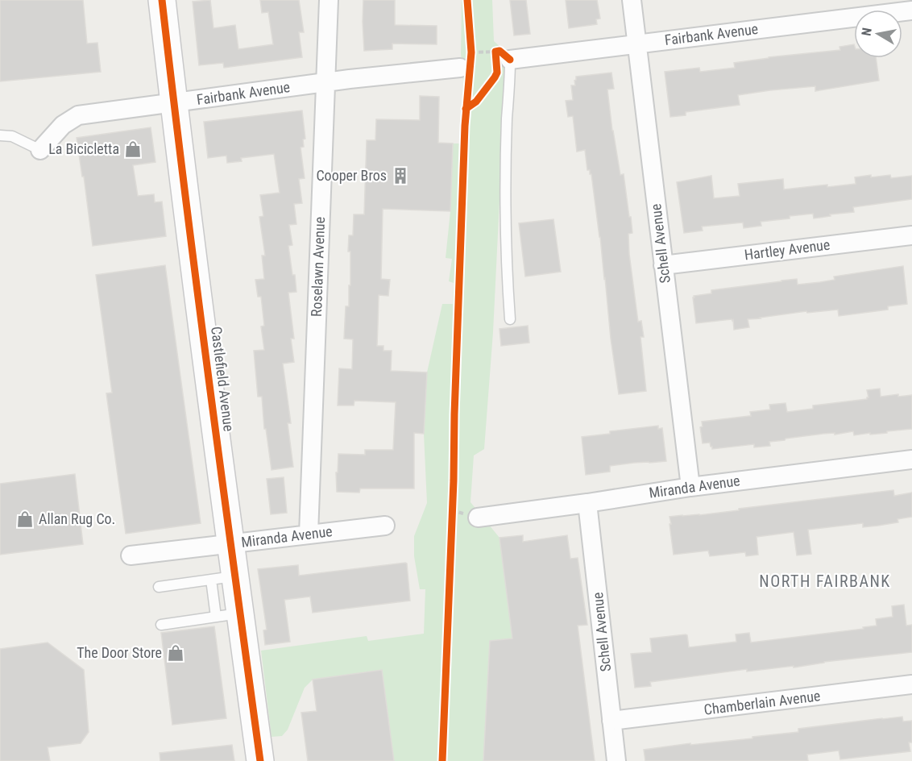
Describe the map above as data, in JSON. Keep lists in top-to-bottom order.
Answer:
{
  "streets": {
    "street": [
      "Fairbank Avenue",
      "Schell Avenue",
      "Hartley Avenue",
      "Roselawn Avenue",
      "Castlefield Avenue",
      "Miranda Avenue",
      "Chamberlain Avenue"
    ]
  },
  "crossings": [
    ["Fairbank Avenue", "Schell Avenue"],
    ["Fairbank Avenue", "Roselawn Avenue"],
    ["Fairbank Avenue", "Castlefield Avenue"],
    ["Schell Avenue", "Hartley Avenue"],
    ["Schell Avenue", "Miranda Avenue"],
    ["Schell Avenue", "Chamberlain Avenue"],
    ["Roselawn Avenue", "Miranda Avenue"],
    ["Castlefield Avenue", "Miranda Avenue"]
  ],
  "districts": ["NORTH FAIRBANK"],
  "places": {
    "shop": ["La Bicicletta", "Allan Rug Co.", "The Door Store"],
    "building": ["Cooper Bros"]
  },
  "north": "left"
}
